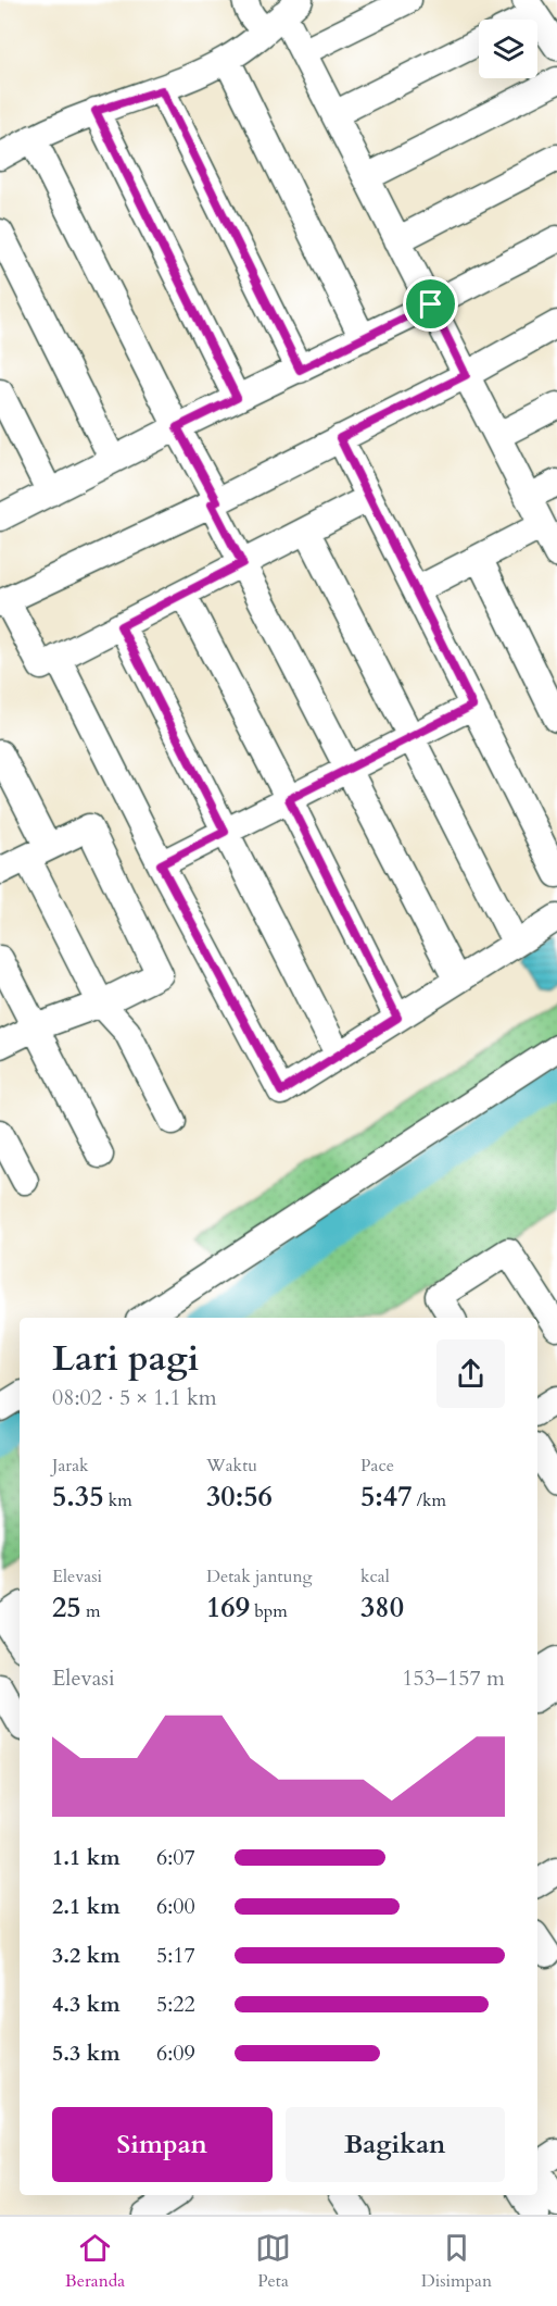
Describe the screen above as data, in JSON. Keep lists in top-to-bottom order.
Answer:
{
  "page": {
    "heading": ["Lari pagi", "08:02 · 5 × 1.1 km"],
    "stats": [
      ["Jarak", "5.35 km"],
      ["Waktu", "30:56"],
      ["Pace", "5:47 /km"],
      ["Elevasi", "25 m"],
      ["Detak jantung", "169 bpm"],
      ["kcal", "380"]
    ],
    "chart": ["Elevasi", "153–157 m"],
    "list": [
      {
        "name": "1.1 km",
        "note": "6:07"
      },
      {
        "name": "2.1 km",
        "note": "6:00"
      },
      {
        "name": "3.2 km",
        "note": "5:17"
      },
      {
        "name": "4.3 km",
        "note": "5:22"
      },
      {
        "name": "5.3 km",
        "note": "6:09"
      }
    ],
    "buttons": ["Simpan", "Bagikan"],
    "tabs": ["Beranda", "Peta", "Disimpan"]
  }
}
